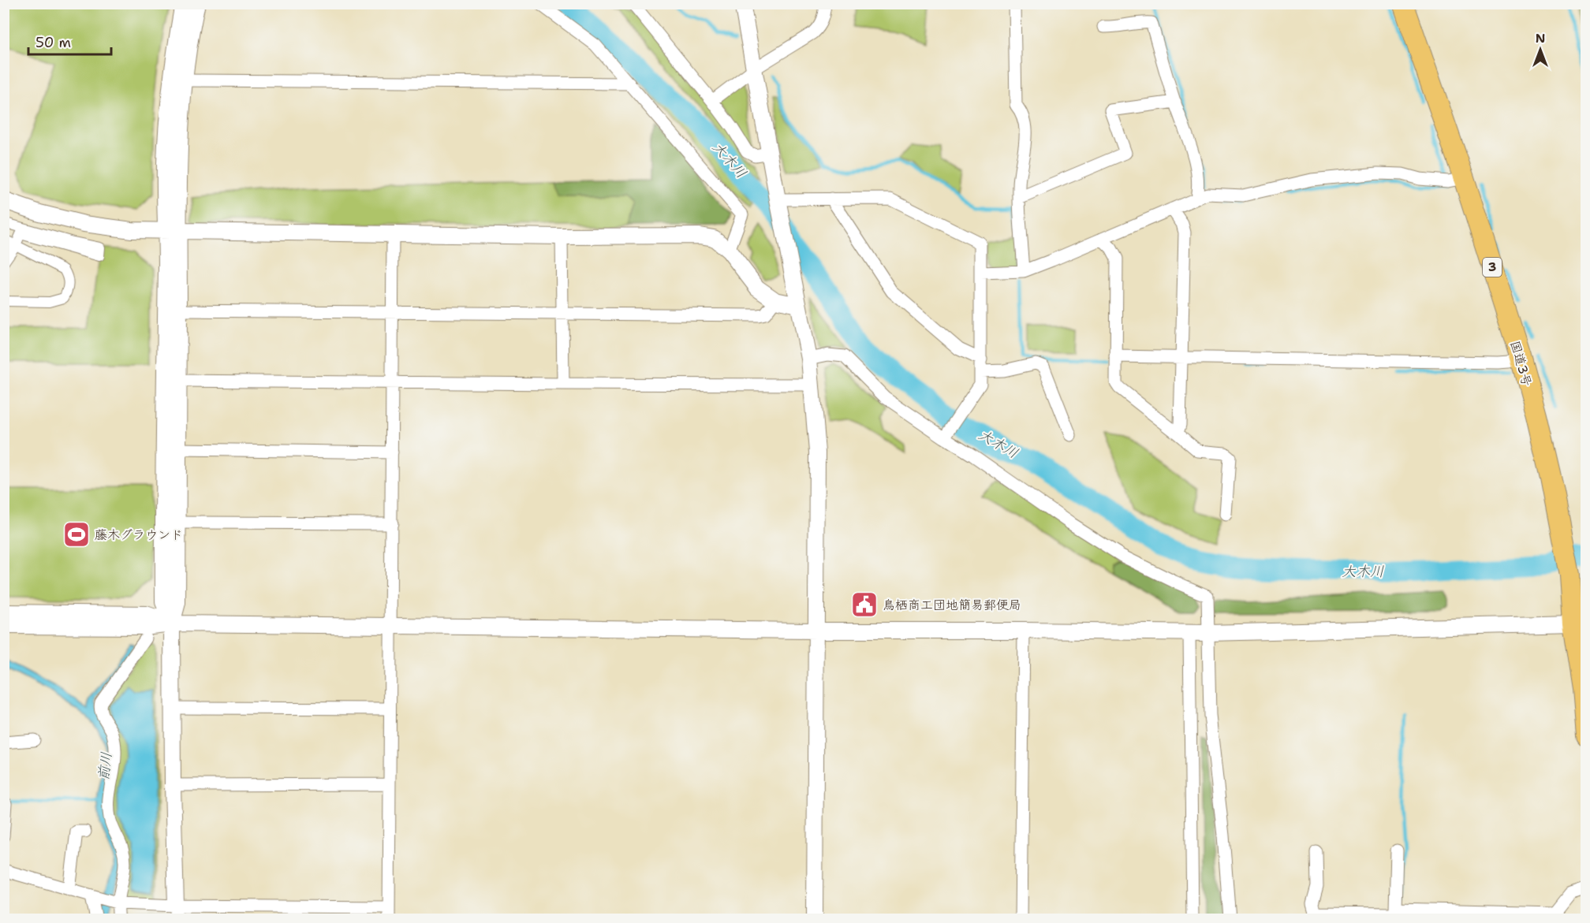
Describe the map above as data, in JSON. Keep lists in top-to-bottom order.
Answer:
{
  "streets": {
    "highway": ["3", "国道3号"]
  },
  "water": ["大木川", "前川"],
  "places": {
    "sports": ["藤木グラウンド"],
    "public building": ["鳥栖商工団地簡易郵便局"]
  },
  "scale_bar": "50 m",
  "north": "top"
}
